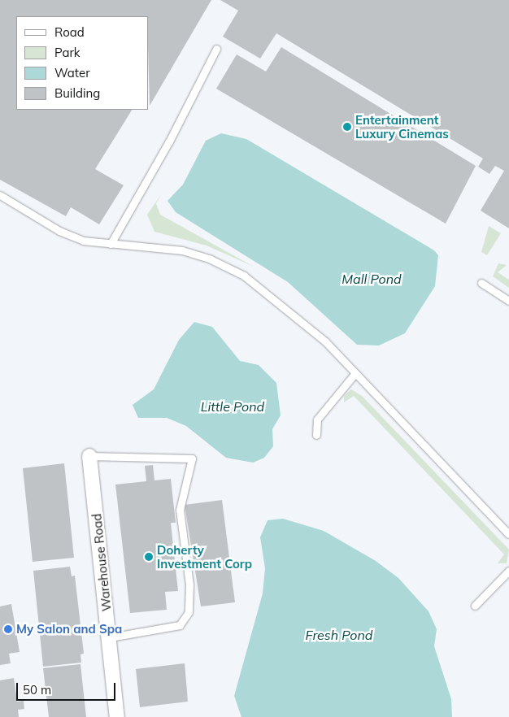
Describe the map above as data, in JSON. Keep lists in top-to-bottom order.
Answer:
{
  "streets": {
    "street": ["Warehouse Road"]
  },
  "water": ["Mall Pond", "Little Pond", "Fresh Pond"],
  "places": ["Entertainment Luxury Cinemas", "Doherty Investment Corp", "My Salon and Spa"],
  "legend": [
    "Road",
    "Park",
    "Water",
    "Building"
  ],
  "scale_bar": "50 m"
}
